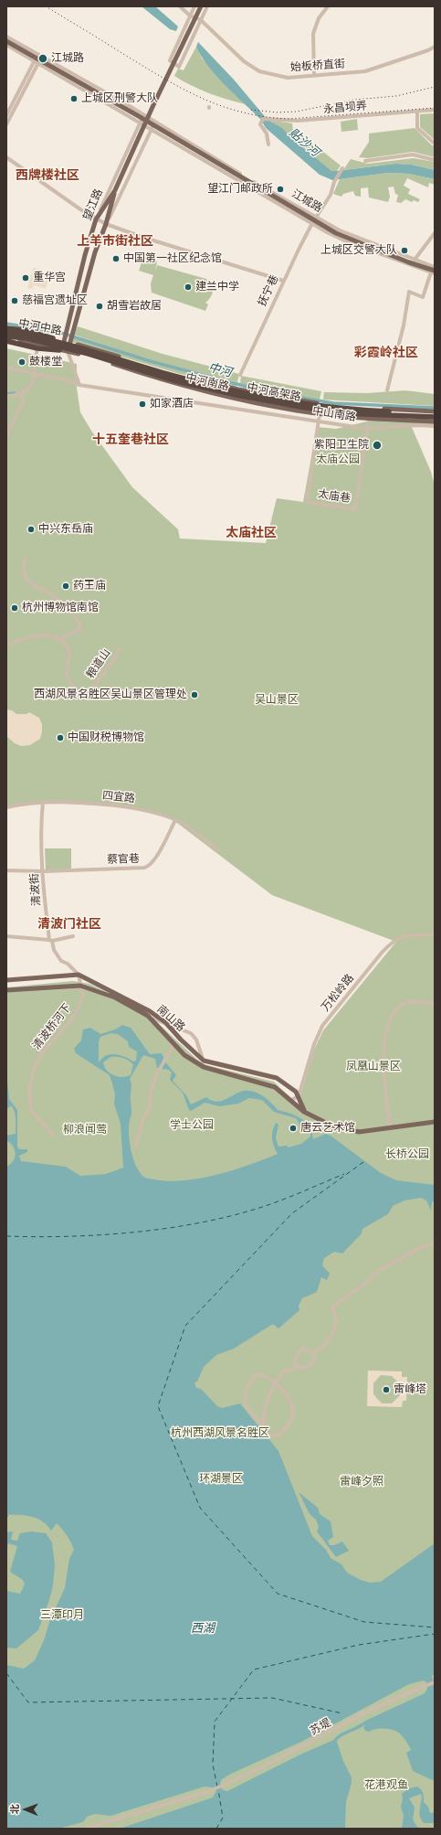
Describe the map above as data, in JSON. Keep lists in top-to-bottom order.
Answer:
{
  "streets": {
    "highway": ["中河高架路"],
    "main road": [
      "江城路",
      "望江路",
      "中河中路",
      "中河南路",
      "南山路"
    ],
    "street": [
      "始板桥直街",
      "永昌坝弄",
      "抚宁巷",
      "中山南路",
      "太庙巷",
      "粮道山",
      "四宜路",
      "蔡官巷",
      "清波街",
      "万松岭路",
      "清波桥河下",
      "苏堤"
    ]
  },
  "crossings": [
    ["江城路", "望江路"],
    ["江城路", "抚宁巷"],
    ["望江路", "中河中路"],
    ["望江路", "中河南路"],
    ["中河中路", "中河南路"],
    ["中河中路", "中河高架路"],
    ["中河南路", "中河高架路"],
    ["中河南路", "太庙巷"],
    ["中山南路", "太庙巷"],
    ["四宜路", "蔡官巷"],
    ["四宜路", "清波街"],
    ["蔡官巷", "清波街"],
    ["清波街", "南山路"],
    ["万松岭路", "南山路"],
    ["南山路", "清波桥河下"]
  ],
  "districts": [
    "西牌楼社区",
    "上羊市街社区",
    "彩霞岭社区",
    "十五奎巷社区",
    "太庙社区",
    "清波门社区"
  ],
  "water": ["贴沙河", "中河", "西湖"],
  "parks": [
    "太庙公园",
    "吴山景区",
    "凤凰山景区",
    "学士公园",
    "柳浪闻莺",
    "长桥公园",
    "杭州西湖风景名胜区",
    "环湖景区",
    "雷峰夕照",
    "三潭印月",
    "花港观鱼"
  ],
  "places": [
    "江城路",
    "上城区刑警大队",
    "望江门邮政所",
    "上城区交警大队",
    "中国第一社区纪念馆",
    "重华宫",
    "建兰中学",
    "慈福宫遗址区",
    "胡雪岩故居",
    "鼓楼堂",
    "如家酒店",
    "紫阳卫生院",
    "中兴东岳庙",
    "药王庙",
    "杭州博物馆南馆",
    "西湖风景名胜区吴山景区管理处",
    "中国财税博物馆",
    "唐云艺术馆",
    "雷峰塔"
  ],
  "north": "left"
}
